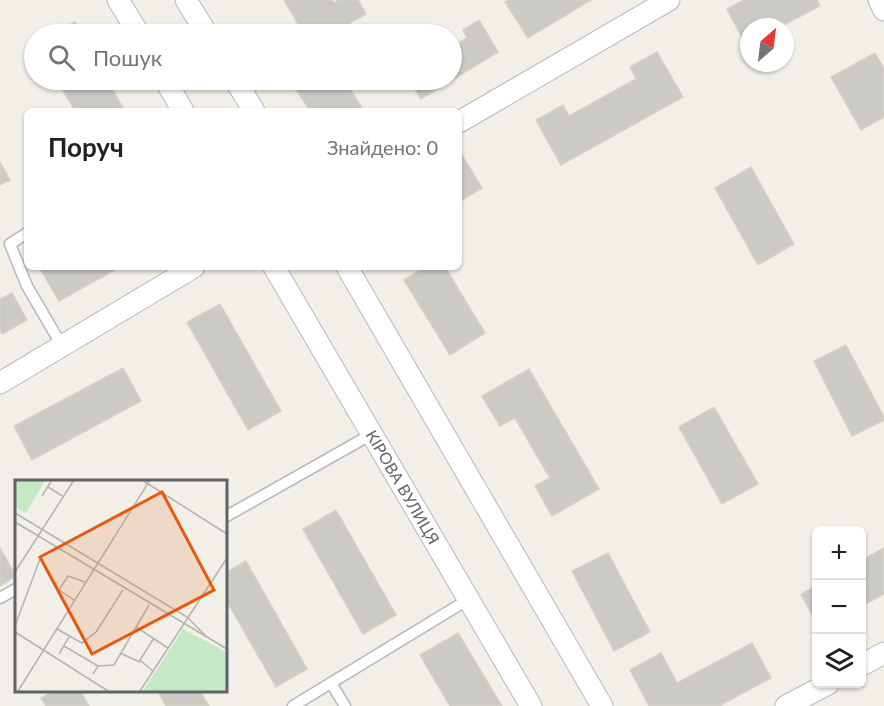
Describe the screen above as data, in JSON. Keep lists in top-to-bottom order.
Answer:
{
  "streets": {
    "street": ["КІРОВА ВУЛИЦЯ"]
  },
  "north": "top right",
  "page": {
    "search": "Пошук",
    "heading": ["Поруч", "Знайдено: 0"],
    "map_buttons": ["+", "−"]
  }
}
